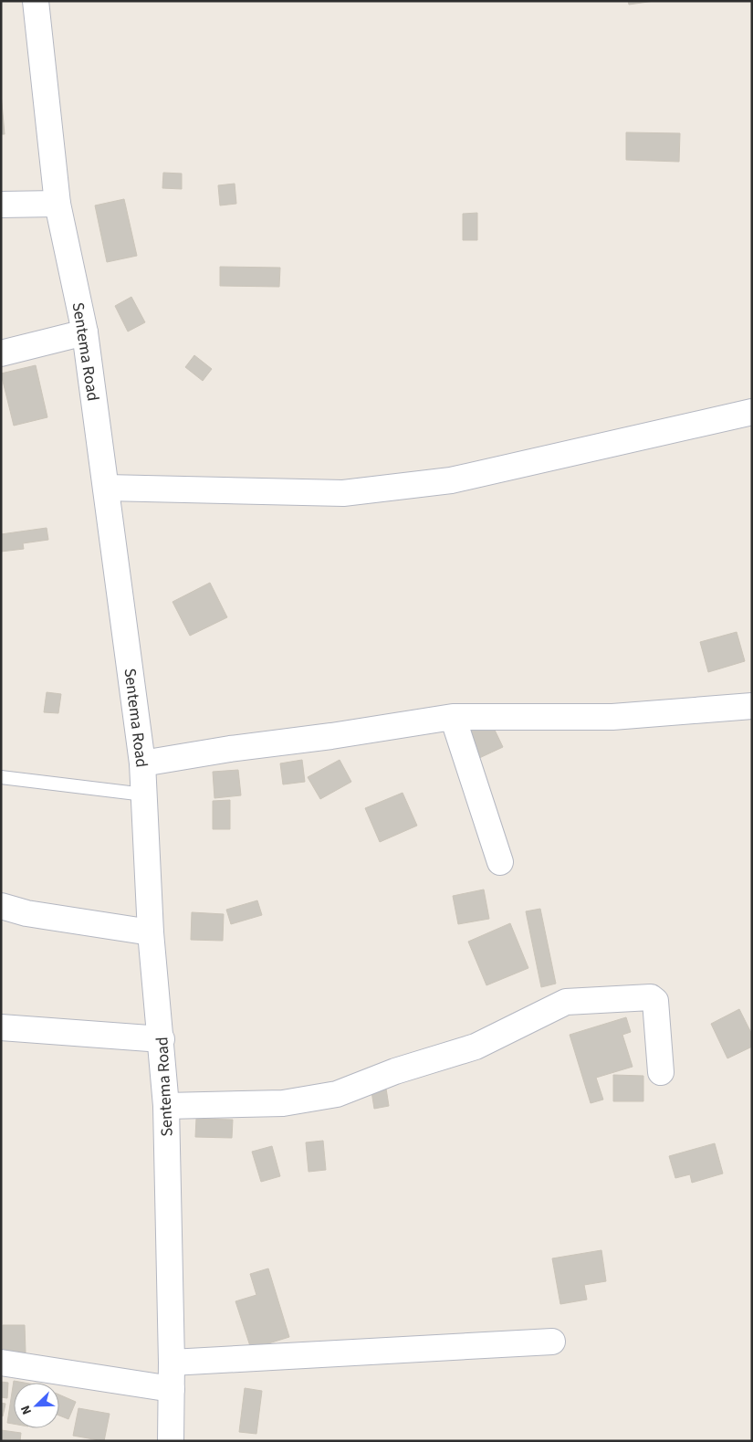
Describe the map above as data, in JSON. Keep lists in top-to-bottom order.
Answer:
{
  "streets": {
    "street": ["Sentema Road"]
  },
  "north": "bottom left"
}
